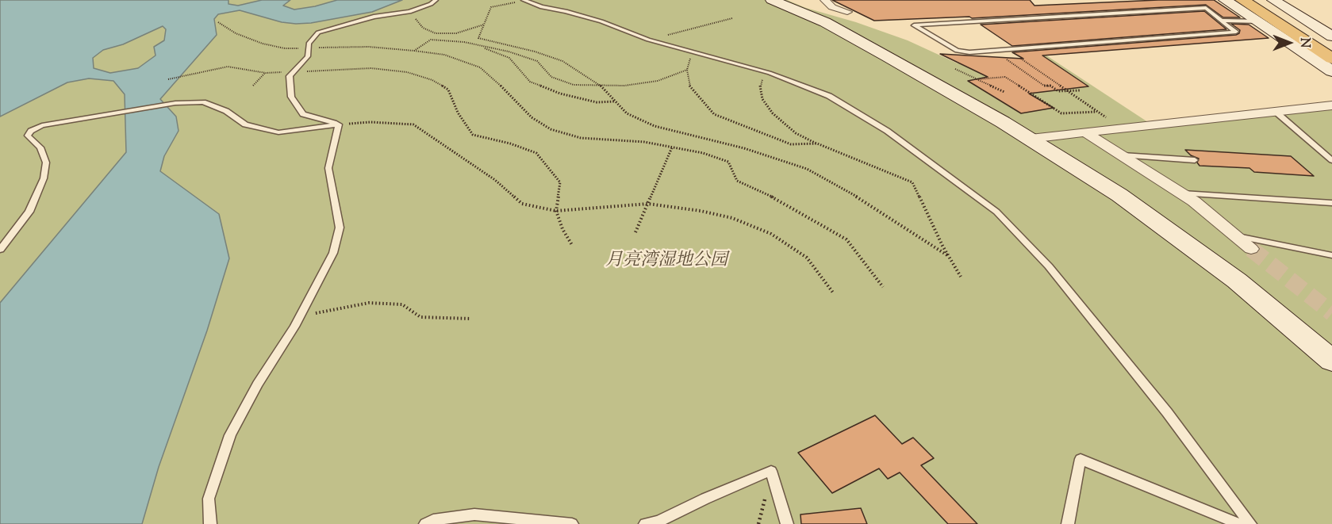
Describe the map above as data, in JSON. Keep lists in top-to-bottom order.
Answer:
{
  "parks": ["月亮湾湿地公园"],
  "north": "right"
}
